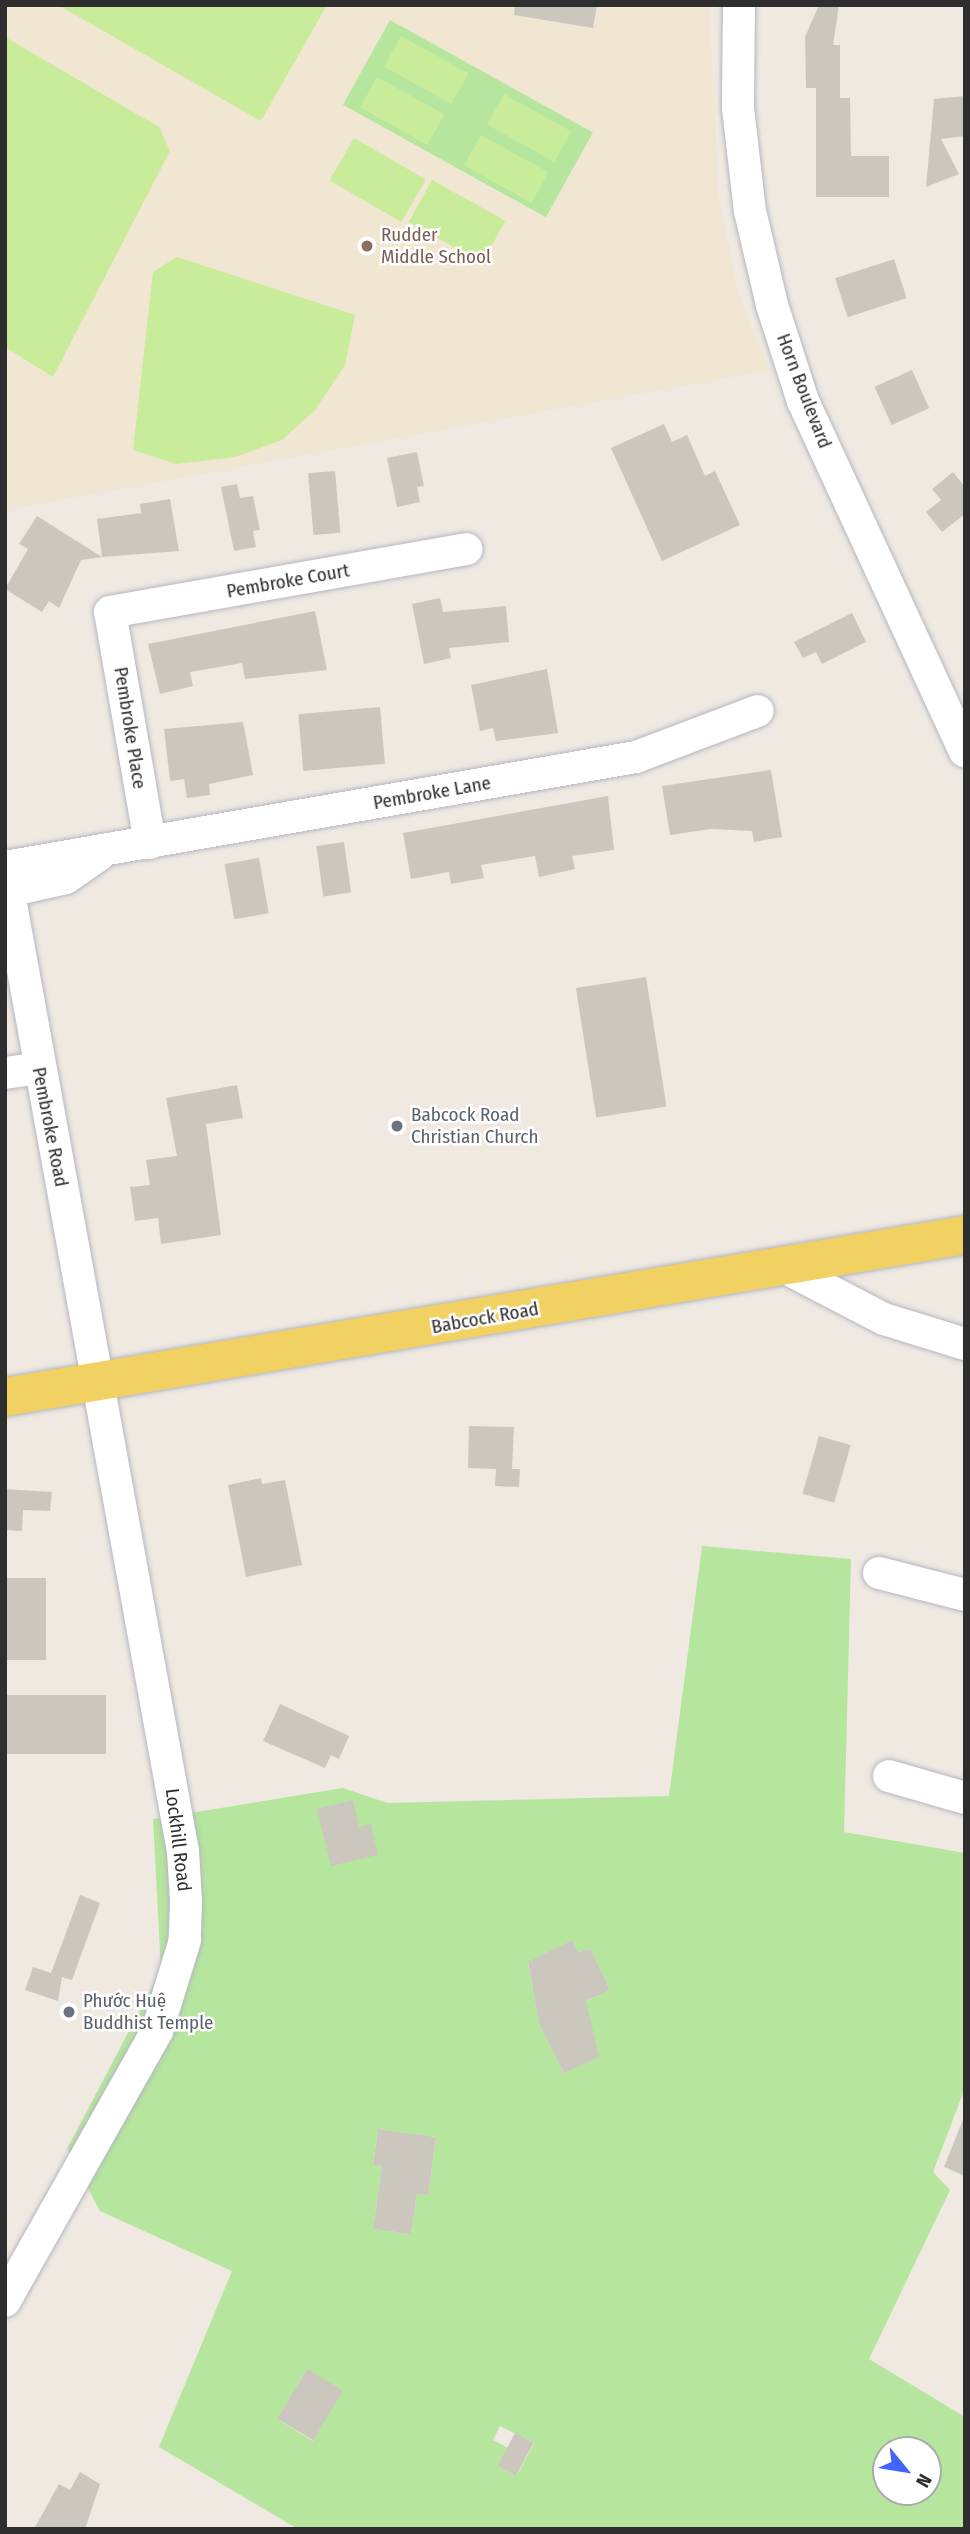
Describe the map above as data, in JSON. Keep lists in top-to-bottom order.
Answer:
{
  "streets": {
    "main road": ["Babcock Road"],
    "street": [
      "Horn Boulevard",
      "Pembroke Court",
      "Pembroke Place",
      "Pembroke Lane",
      "Pembroke Road",
      "Lockhill Road"
    ]
  },
  "crossings": [
    ["Pembroke Court", "Pembroke Place"],
    ["Pembroke Place", "Pembroke Lane"],
    ["Pembroke Lane", "Pembroke Road"],
    ["Pembroke Road", "Babcock Road"],
    ["Pembroke Road", "Lockhill Road"],
    ["Babcock Road", "Lockhill Road"]
  ],
  "places": ["Rudder Middle School", "Babcock Road Christian Church", "Phước Huệ Buddhist Temple"],
  "north": "bottom right"
}
